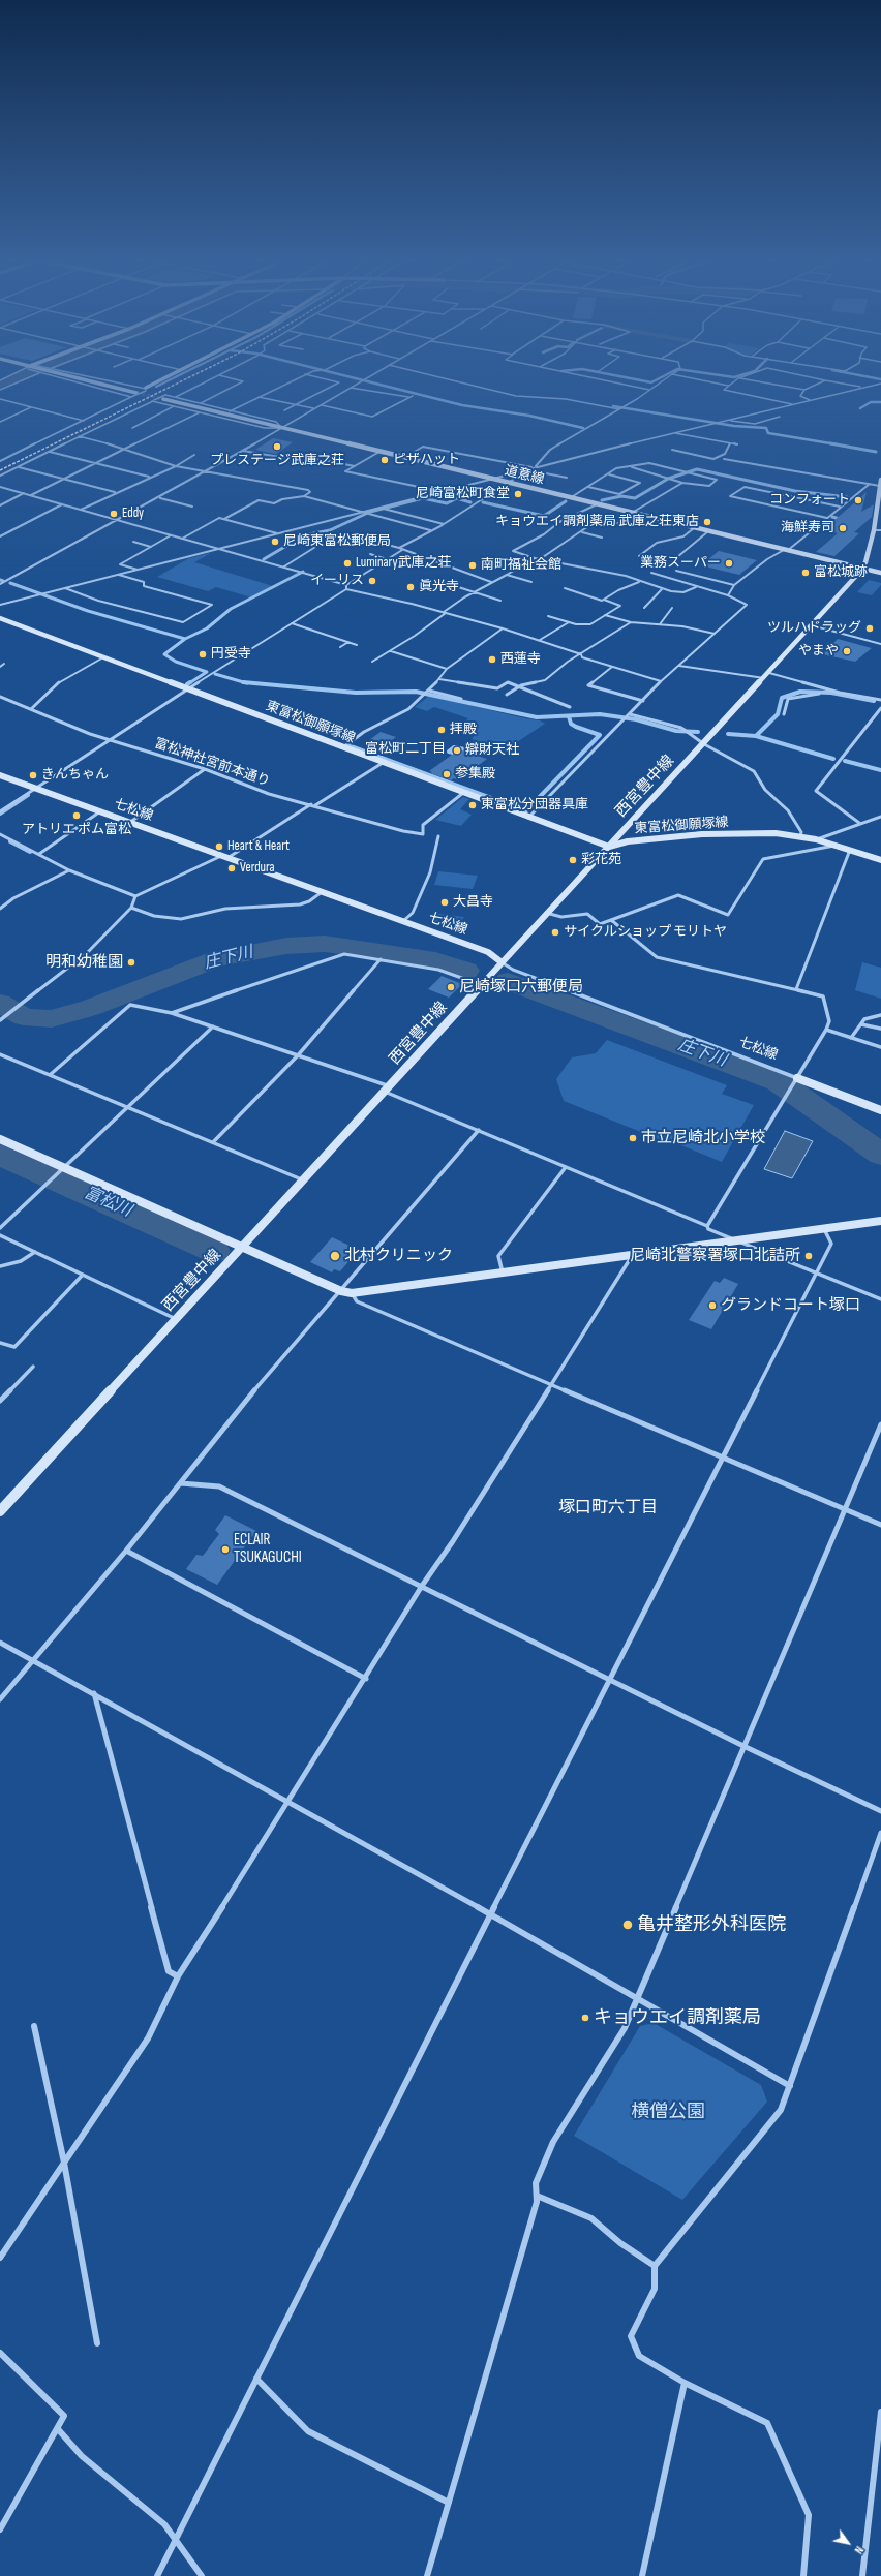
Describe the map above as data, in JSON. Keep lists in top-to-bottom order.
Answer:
{
  "streets": {
    "street": [
      "道意線",
      "東富松御願塚線",
      "富松神社宮前本通り",
      "西宮豊中線",
      "七松線"
    ]
  },
  "crossings": [
    ["道意線", "西宮豊中線"],
    ["東富松御願塚線", "富松神社宮前本通り"],
    ["東富松御願塚線", "西宮豊中線"],
    ["西宮豊中線", "七松線"]
  ],
  "districts": ["富松町二丁目", "塚口町六丁目"],
  "water": ["庄下川", "富松川"],
  "parks": ["横僧公園"],
  "places": [
    "プレステージ武庫之荘",
    "ピザハット",
    "尼崎富松町食堂",
    "コンフォート",
    "Eddy",
    "キョウエイ調剤薬局 武庫之荘東店",
    "海鮮寿司",
    "尼崎東富松郵便局",
    "Luminary武庫之荘",
    "業務スーパー",
    "南町福祉会館",
    "富松城跡",
    "イーリス",
    "眞光寺",
    "ツルハドラッグ",
    "やまや",
    "円受寺",
    "西蓮寺",
    "拝殿",
    "辯財天社",
    "参集殿",
    "きんちゃん",
    "東富松分団器具庫",
    "アトリエ ポム富松",
    "Heart & Heart",
    "彩花苑",
    "Verdura",
    "大昌寺",
    "サイクルショップ モリトヤ",
    "明和幼稚園",
    "尼崎塚口六郵便局",
    "市立尼崎北小学校",
    "北村クリニック",
    "尼崎北警察署塚口北詰所",
    "グランドコート塚口",
    "ECLAIR TSUKAGUCHI",
    "亀井整形外科医院",
    "キョウエイ調剤薬局"
  ],
  "north": "bottom right"
}
